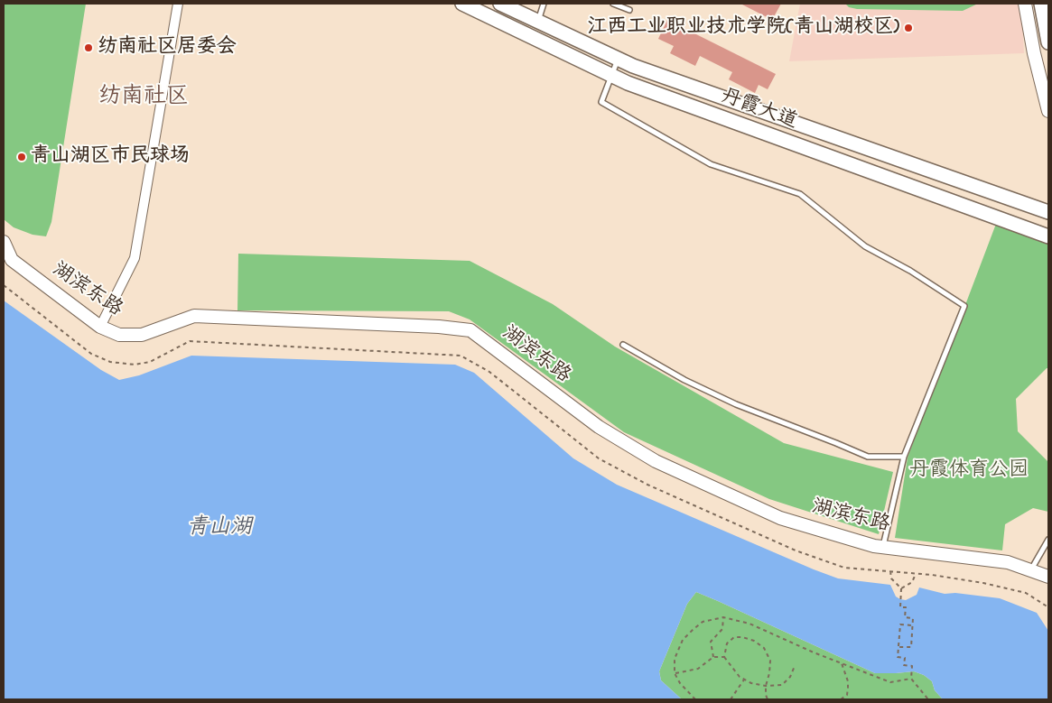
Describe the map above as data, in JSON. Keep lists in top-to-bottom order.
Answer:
{
  "streets": {
    "main road": ["丹霞大道"],
    "street": ["湖滨东路"]
  },
  "districts": ["纺南社区"],
  "water": ["青山湖"],
  "parks": ["丹霞体育公园"],
  "places": ["江西工业职业技术学院(青山湖校区)", "纺南社区居委会", "青山湖区市民球场"]
}
